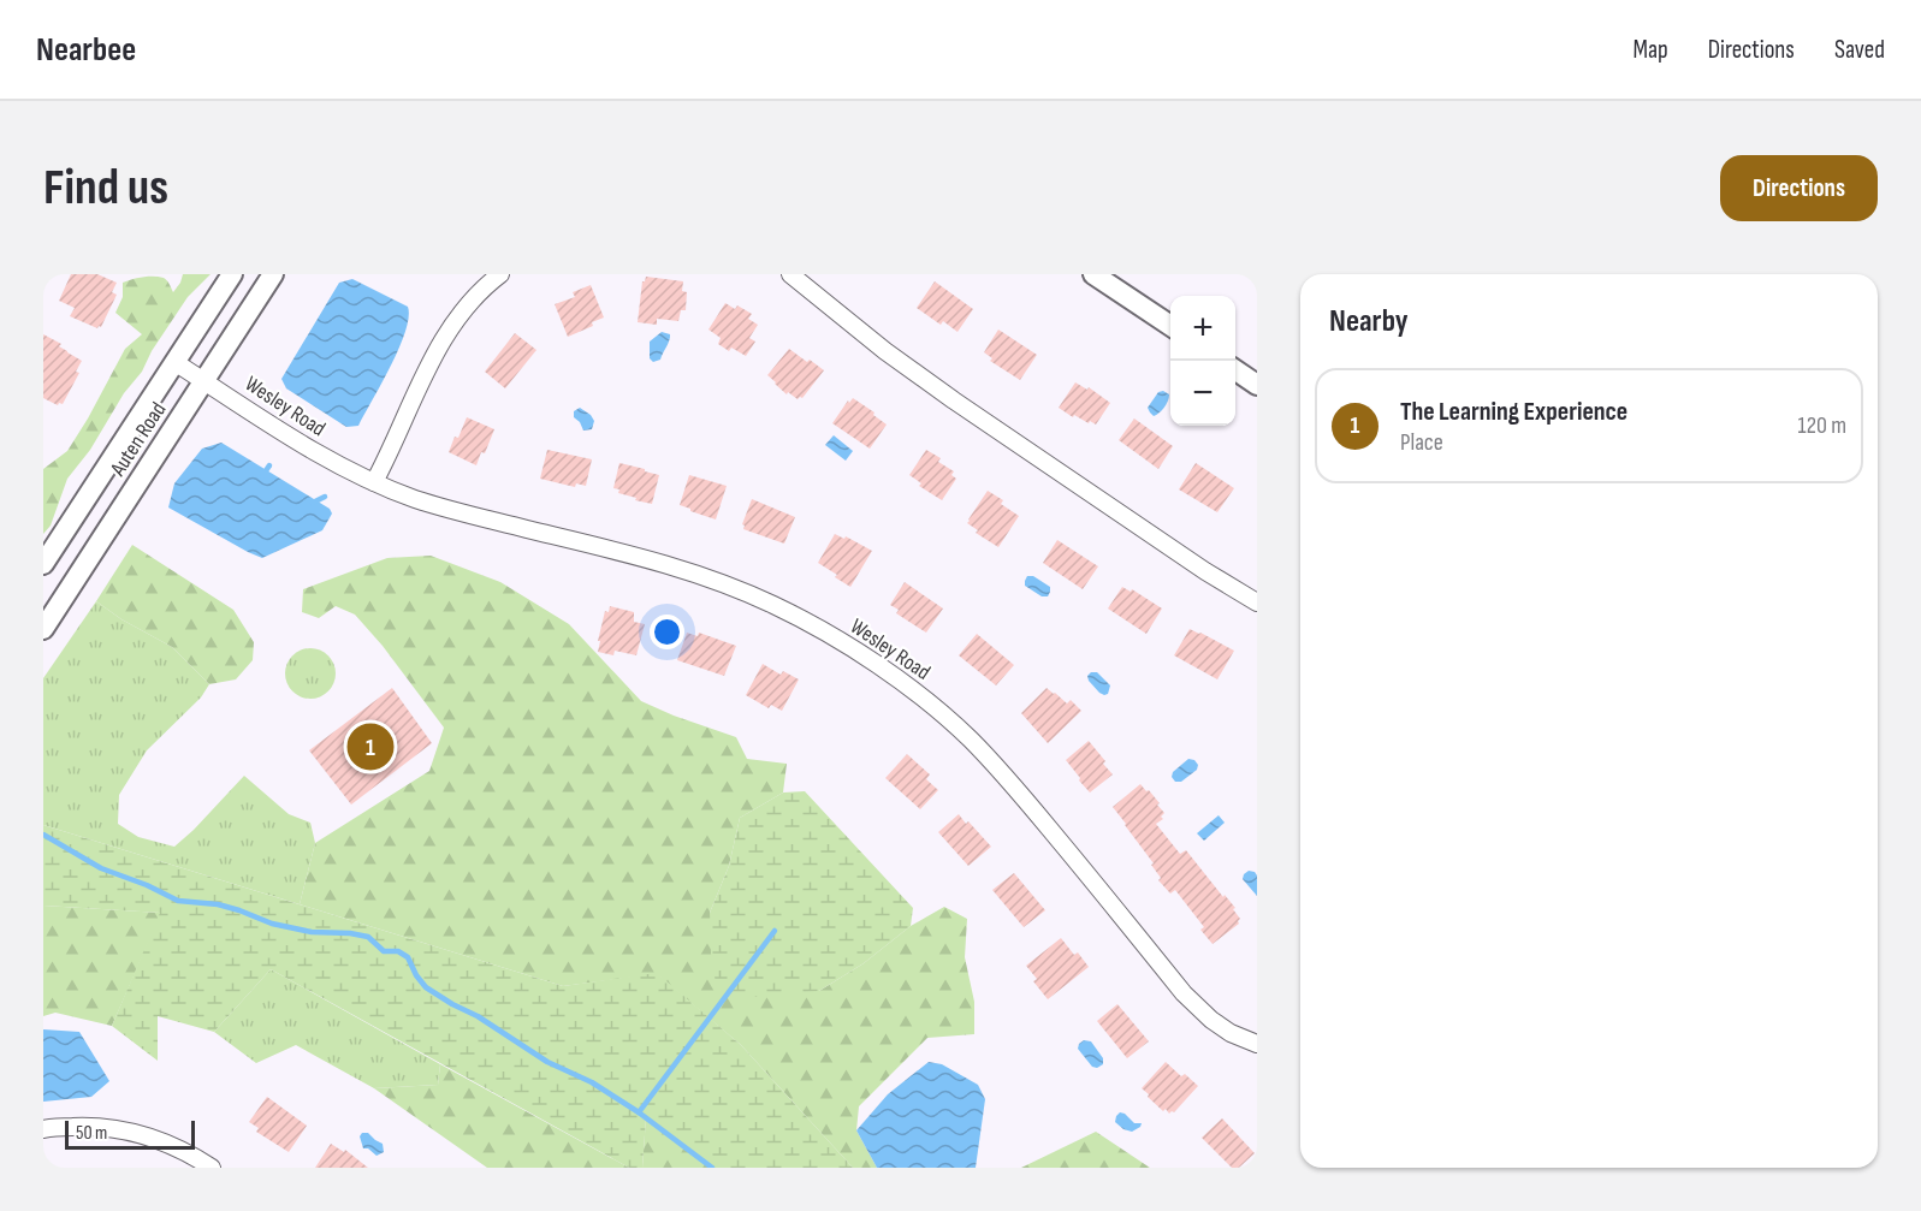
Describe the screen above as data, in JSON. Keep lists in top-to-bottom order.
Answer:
{
  "streets": {
    "street": ["Wesley Road", "Auten Road"]
  },
  "crossings": [
    ["Wesley Road", "Auten Road"]
  ],
  "scale_bar": "50 m",
  "page": {
    "header": "Nearbee",
    "nav": ["Map", "Directions", "Saved"],
    "buttons": "Directions",
    "title": "Find us",
    "heading": "Nearby",
    "map_buttons": ["+", "−"],
    "list": [
      {
        "mark": "1",
        "name": "The Learning Experience",
        "note": "Place",
        "value": "120 m"
      }
    ],
    "pins": "1",
    "scale": "50 m"
  }
}
